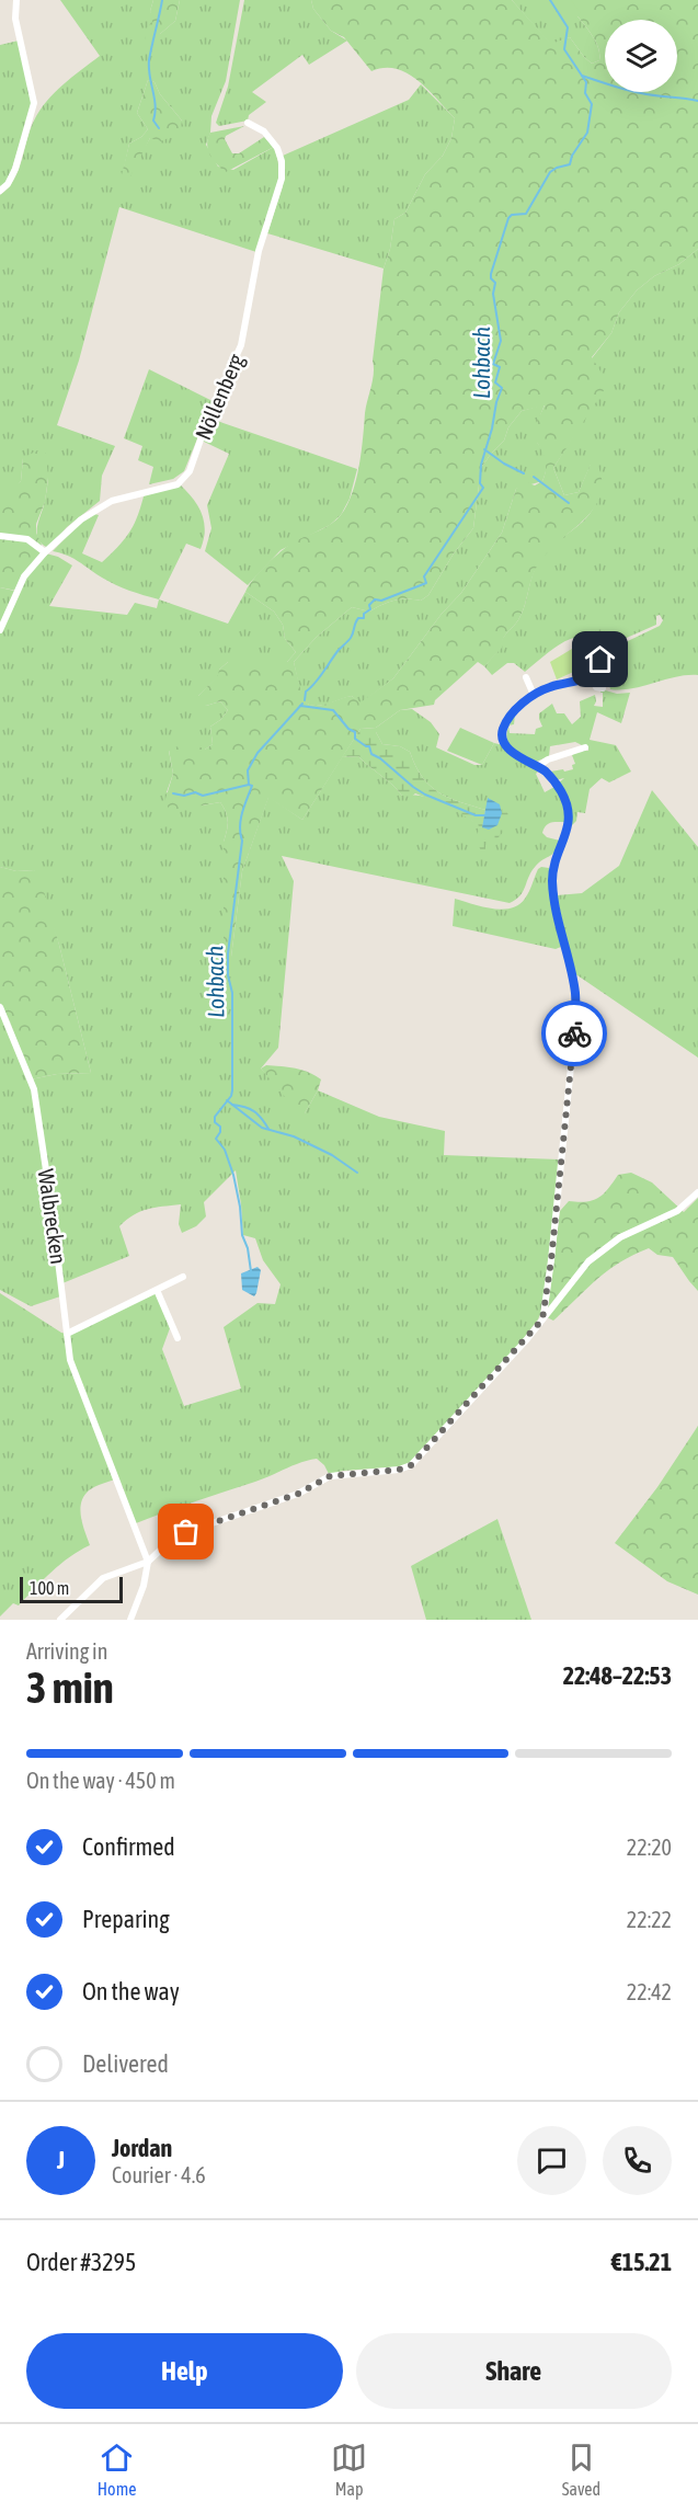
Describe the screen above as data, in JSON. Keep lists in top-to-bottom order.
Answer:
{
  "streets": {
    "street": ["Nöllenberg", "Walbrecken"]
  },
  "water": ["Lohbach"],
  "scale_bar": "100 m",
  "page": {
    "scale": "100 m",
    "heading": ["3 min", "Arriving in", "22:48–22:53"],
    "panel": [
      "Jordan",
      "Courier · 4.6",
      "Order #3295",
      "€15.21"
    ],
    "bar": "On the way · 450 m",
    "list": [
      ["Confirmed", "22:20"],
      ["Preparing", "22:22"],
      ["On the way", "22:42"],
      "Delivered"
    ],
    "round": "J",
    "buttons": ["Help", "Share"],
    "tabs": ["Home", "Map", "Saved"]
  }
}
